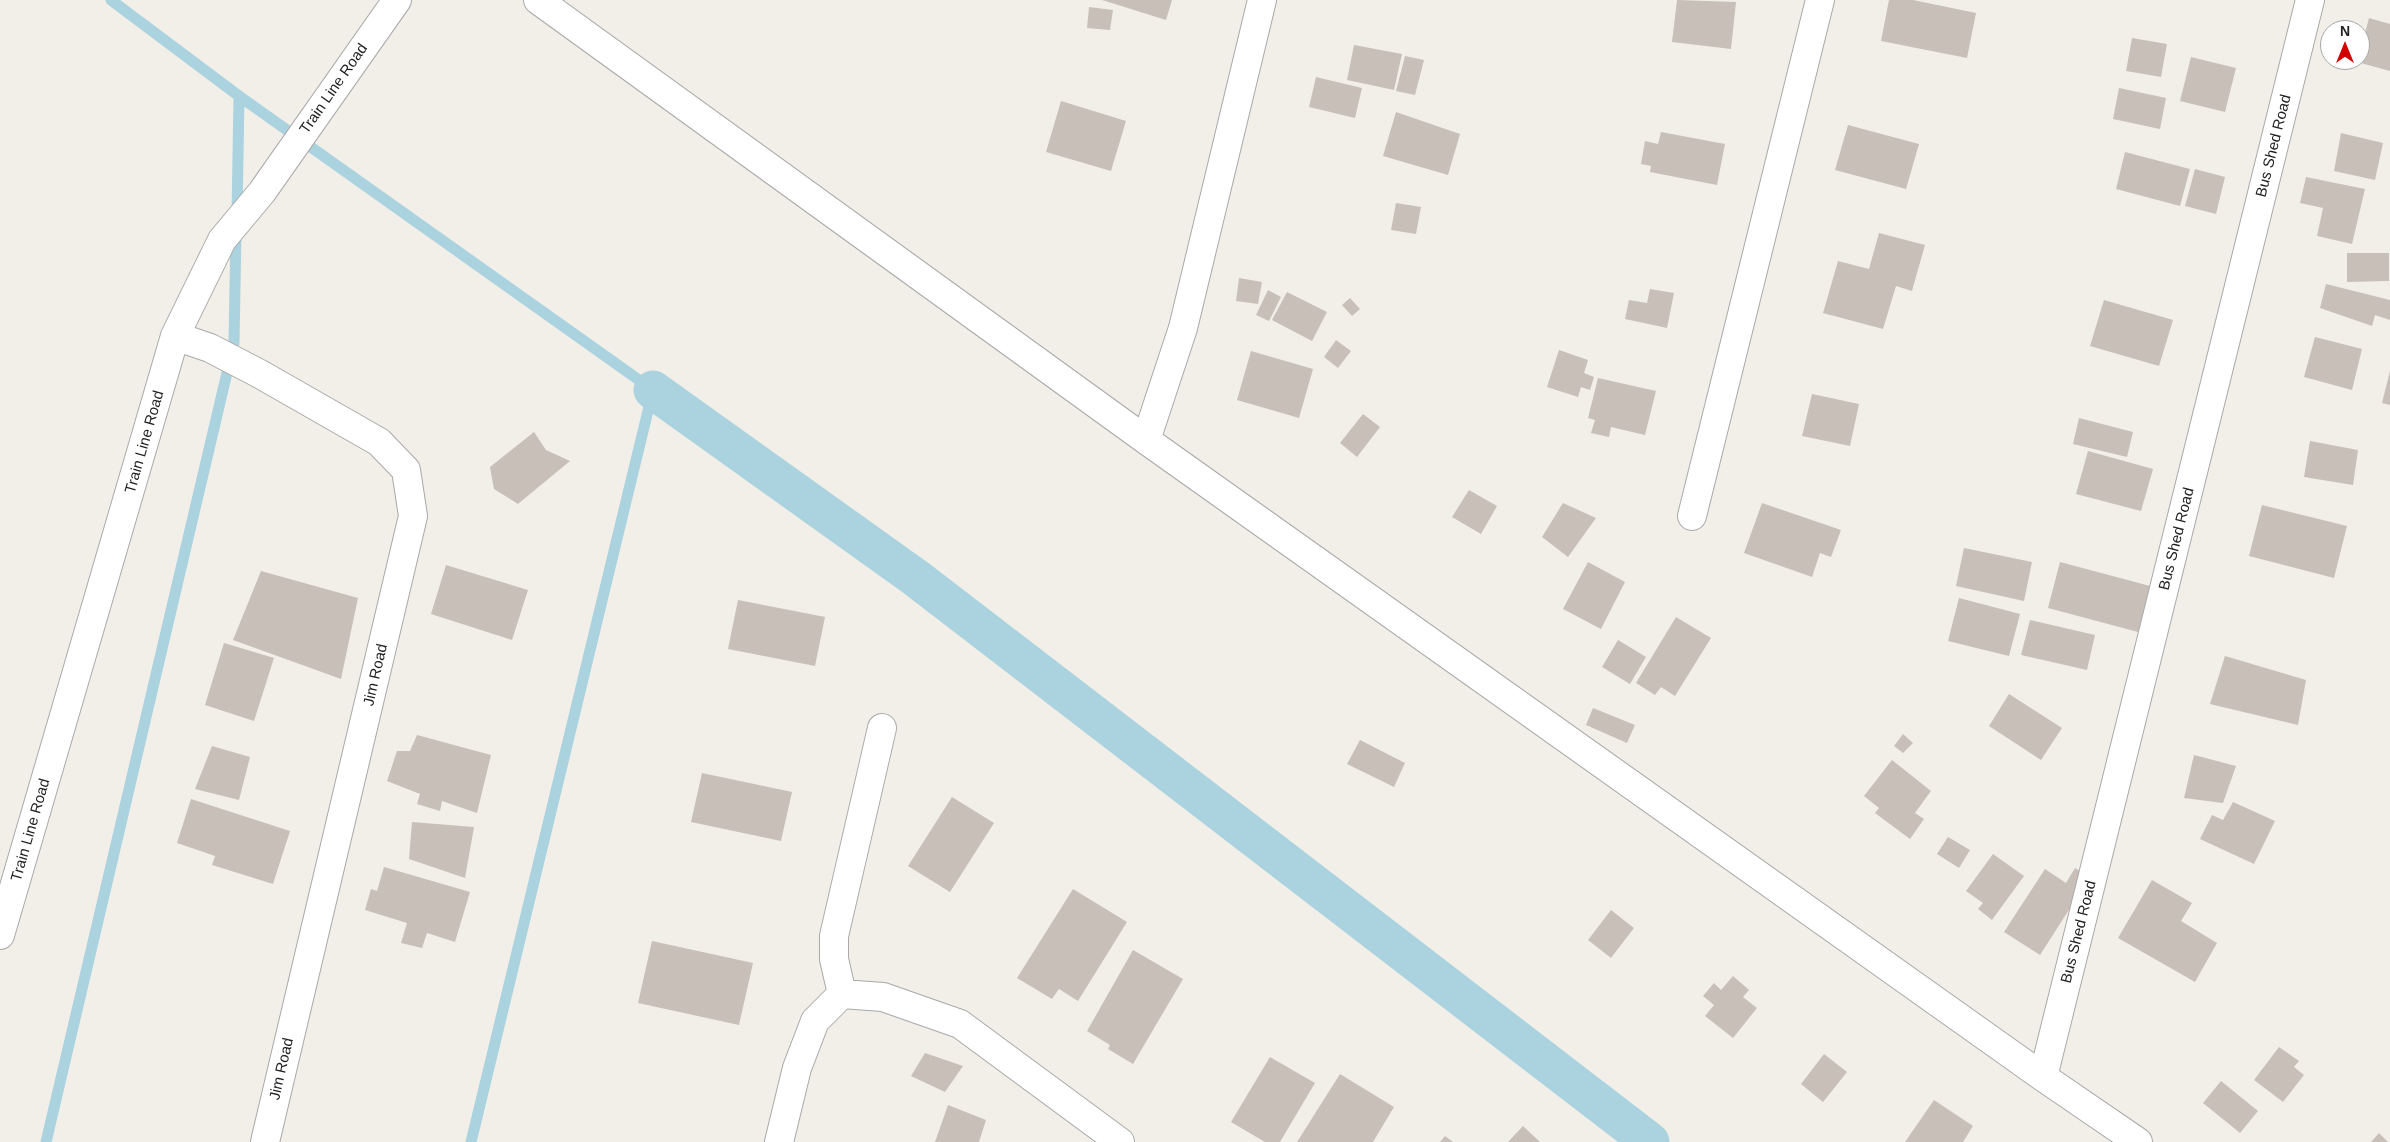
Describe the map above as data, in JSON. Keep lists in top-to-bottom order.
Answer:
{
  "streets": {
    "street": ["Train Line Road", "Bus Shed Road", "Jim Road"]
  },
  "crossings": [
    ["Train Line Road", "Jim Road"]
  ],
  "north": "top"
}
